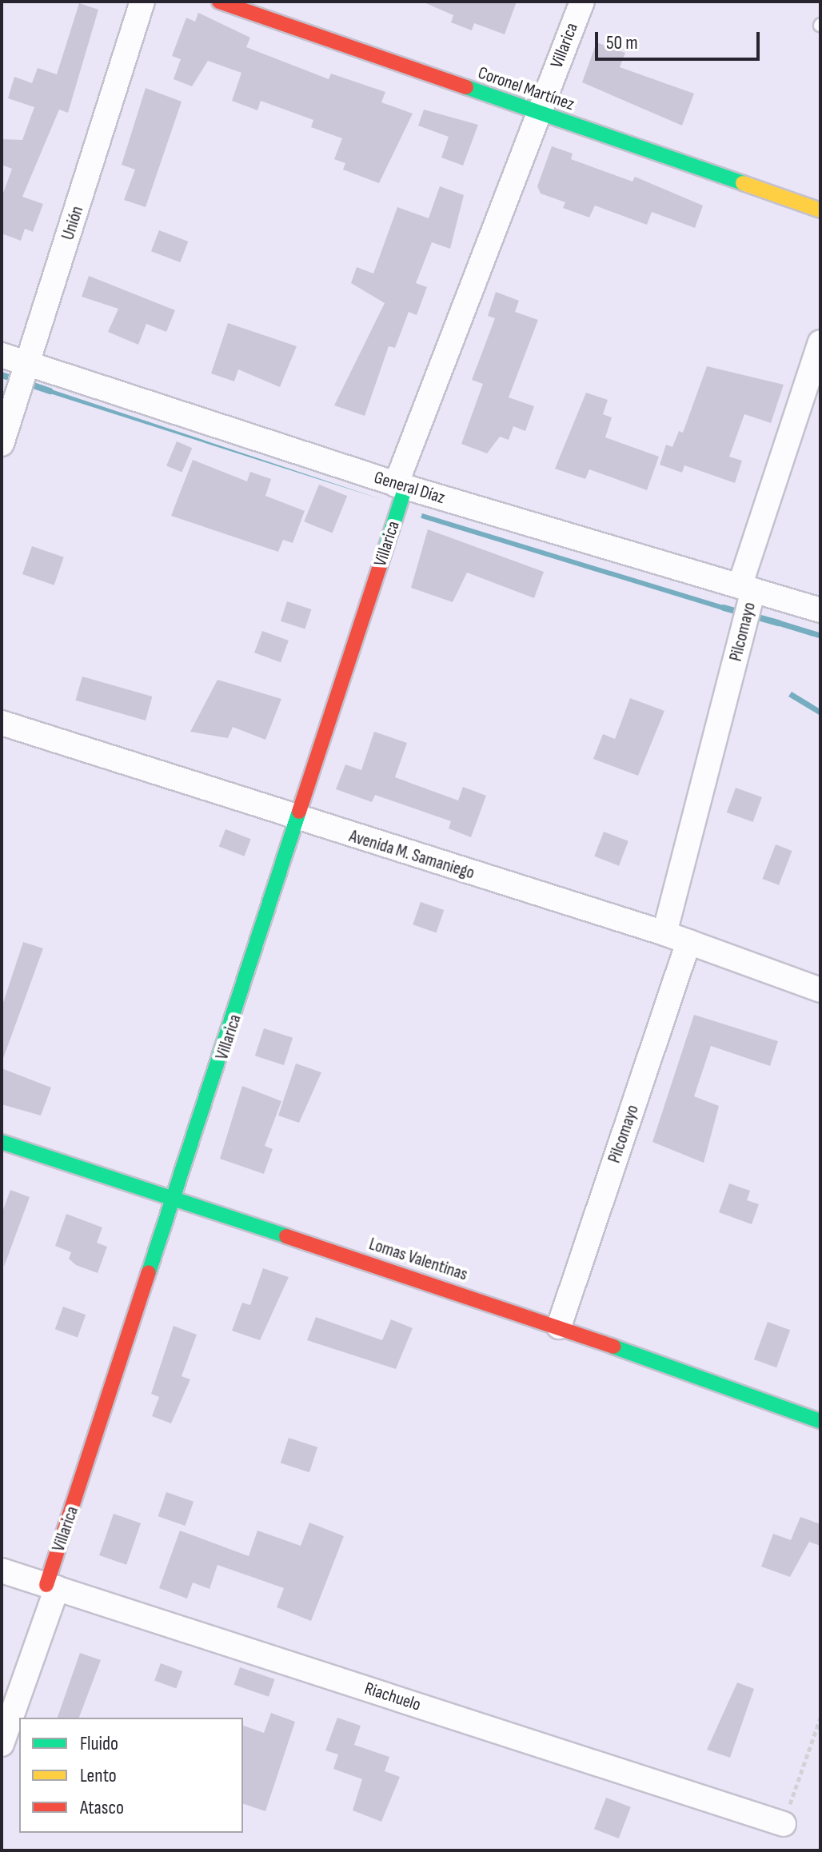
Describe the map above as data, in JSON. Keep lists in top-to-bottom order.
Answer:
{
  "streets": {
    "street": [
      "Villarica",
      "Coronel Martínez",
      "Unión",
      "General Díaz",
      "Pilcomayo",
      "Avenida M. Samaniego",
      "Lomas Valentinas",
      "Riachuelo"
    ]
  },
  "crossings": [
    ["Villarica", "Coronel Martínez"],
    ["Villarica", "General Díaz"],
    ["Villarica", "Avenida M. Samaniego"],
    ["Villarica", "Lomas Valentinas"],
    ["Villarica", "Riachuelo"],
    ["Unión", "General Díaz"],
    ["General Díaz", "Pilcomayo"],
    ["Pilcomayo", "Avenida M. Samaniego"],
    ["Pilcomayo", "Lomas Valentinas"]
  ],
  "legend": ["Fluido", "Lento", "Atasco"],
  "scale_bar": "50 m"
}
